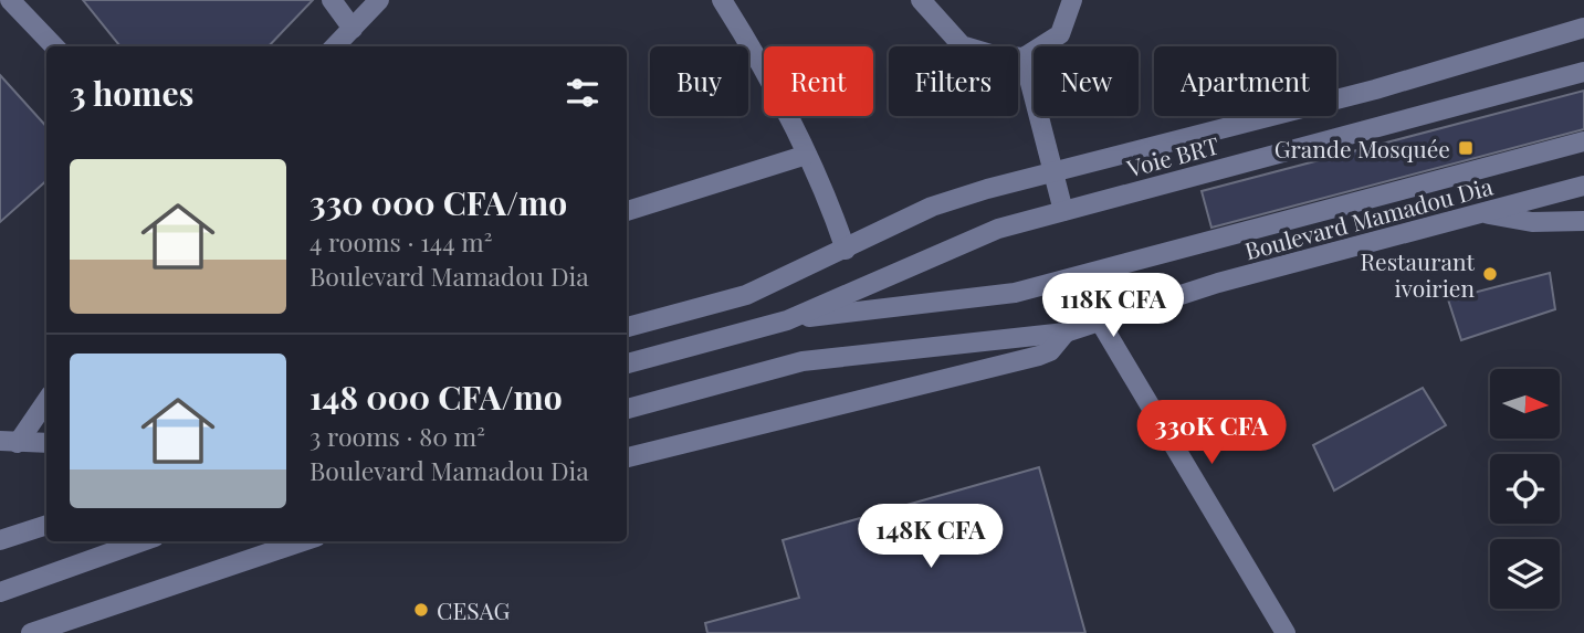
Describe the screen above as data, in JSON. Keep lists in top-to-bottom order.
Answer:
{
  "streets": {
    "street": ["Voie BRT", "Boulevard Mamadou Dia"]
  },
  "places": {
    "transit": ["Grande Mosquée"],
    "other": ["Restaurant ivoirien", "CESAG"]
  },
  "north": "right",
  "page": {
    "chip": [
      "Buy",
      "Rent",
      "Filters",
      "New",
      "Apartment"
    ],
    "heading": "3 homes",
    "list": [
      {
        "name": "330 000 CFA/mo",
        "note": "4 rooms · 144 m² · Boulevard Mamadou Dia"
      },
      {
        "name": "148 000 CFA/mo",
        "note": "3 rooms · 80 m² · Boulevard Mamadou Dia"
      }
    ],
    "price": ["118K CFA", "330K CFA", "148K CFA"]
  }
}
